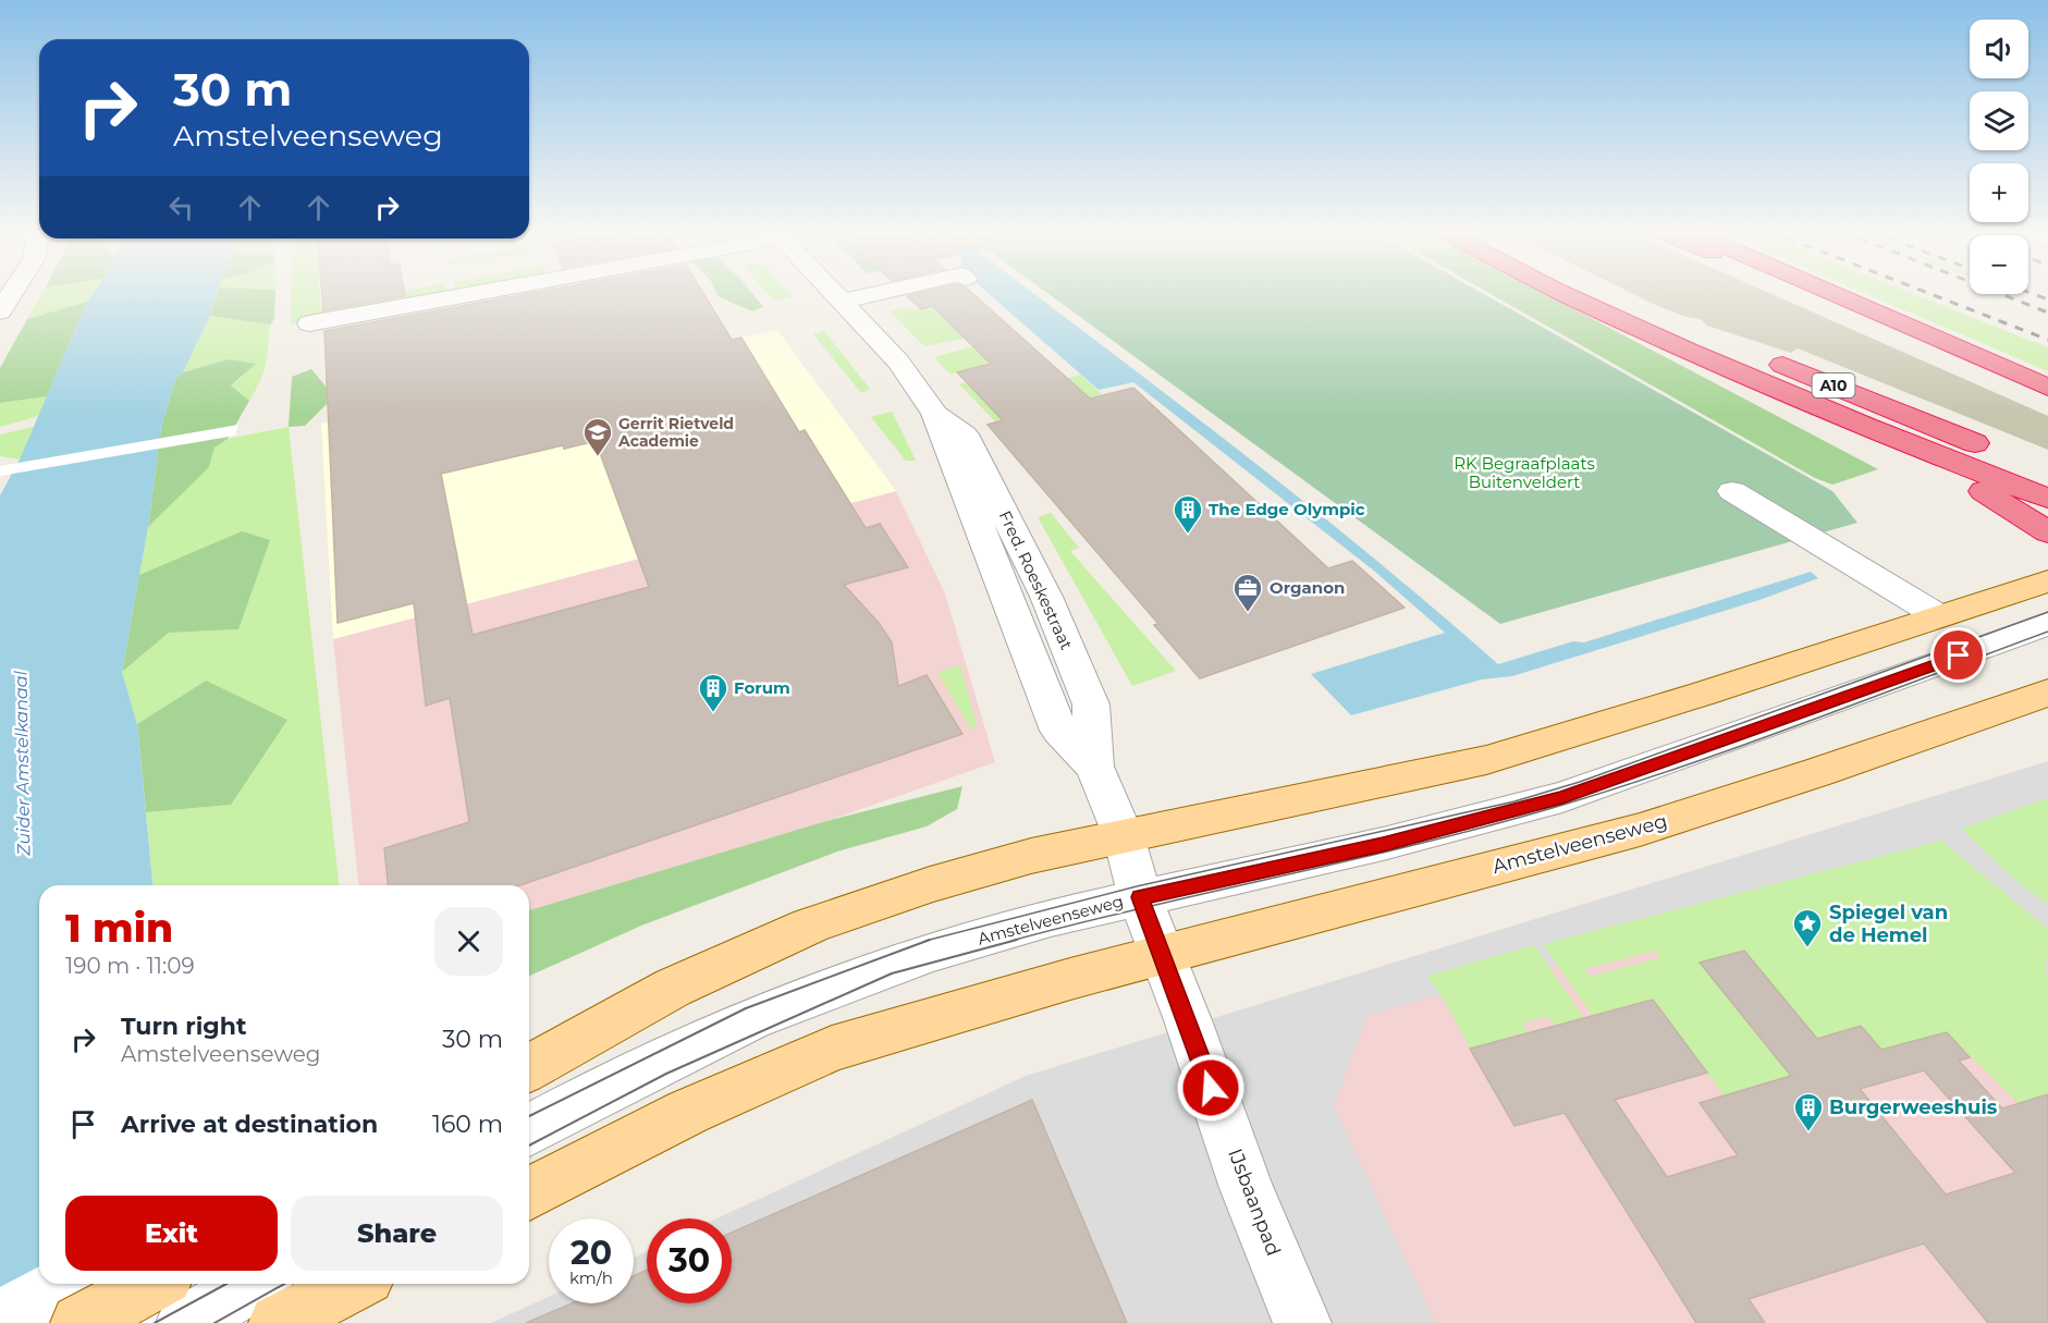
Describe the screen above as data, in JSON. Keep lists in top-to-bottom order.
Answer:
{
  "streets": {
    "highway": ["A10"],
    "main road": ["Amstelveenseweg"],
    "street": ["Fred. Roeskestraat", "IJsbaanpad"]
  },
  "crossings": [
    ["Fred. Roeskestraat", "Amstelveenseweg"],
    ["Fred. Roeskestraat", "IJsbaanpad"],
    ["Amstelveenseweg", "IJsbaanpad"]
  ],
  "water": ["Zuider Amstelkanaal"],
  "parks": ["RK Begraafplaats Buitenveldert"],
  "places": {
    "school or university": ["Gerrit Rietveld Academie"],
    "building": ["The Edge Olympic", "Forum", "Burgerweeshuis"],
    "office": ["Organon"],
    "place": ["Spiegel van de Hemel"]
  },
  "page": {
    "map_buttons": ["+", "−"],
    "turn": ["30 m", "Amstelveenseweg"],
    "heading": ["1 min", "190 m · 11:09"],
    "list": [
      {
        "name": "Turn right",
        "note": "Amstelveenseweg",
        "value": "30 m"
      },
      {
        "name": "Arrive at destination",
        "value": "160 m"
      }
    ],
    "buttons": ["Exit", "Share"],
    "speed": "20 km/h",
    "limit": "30"
  }
}
